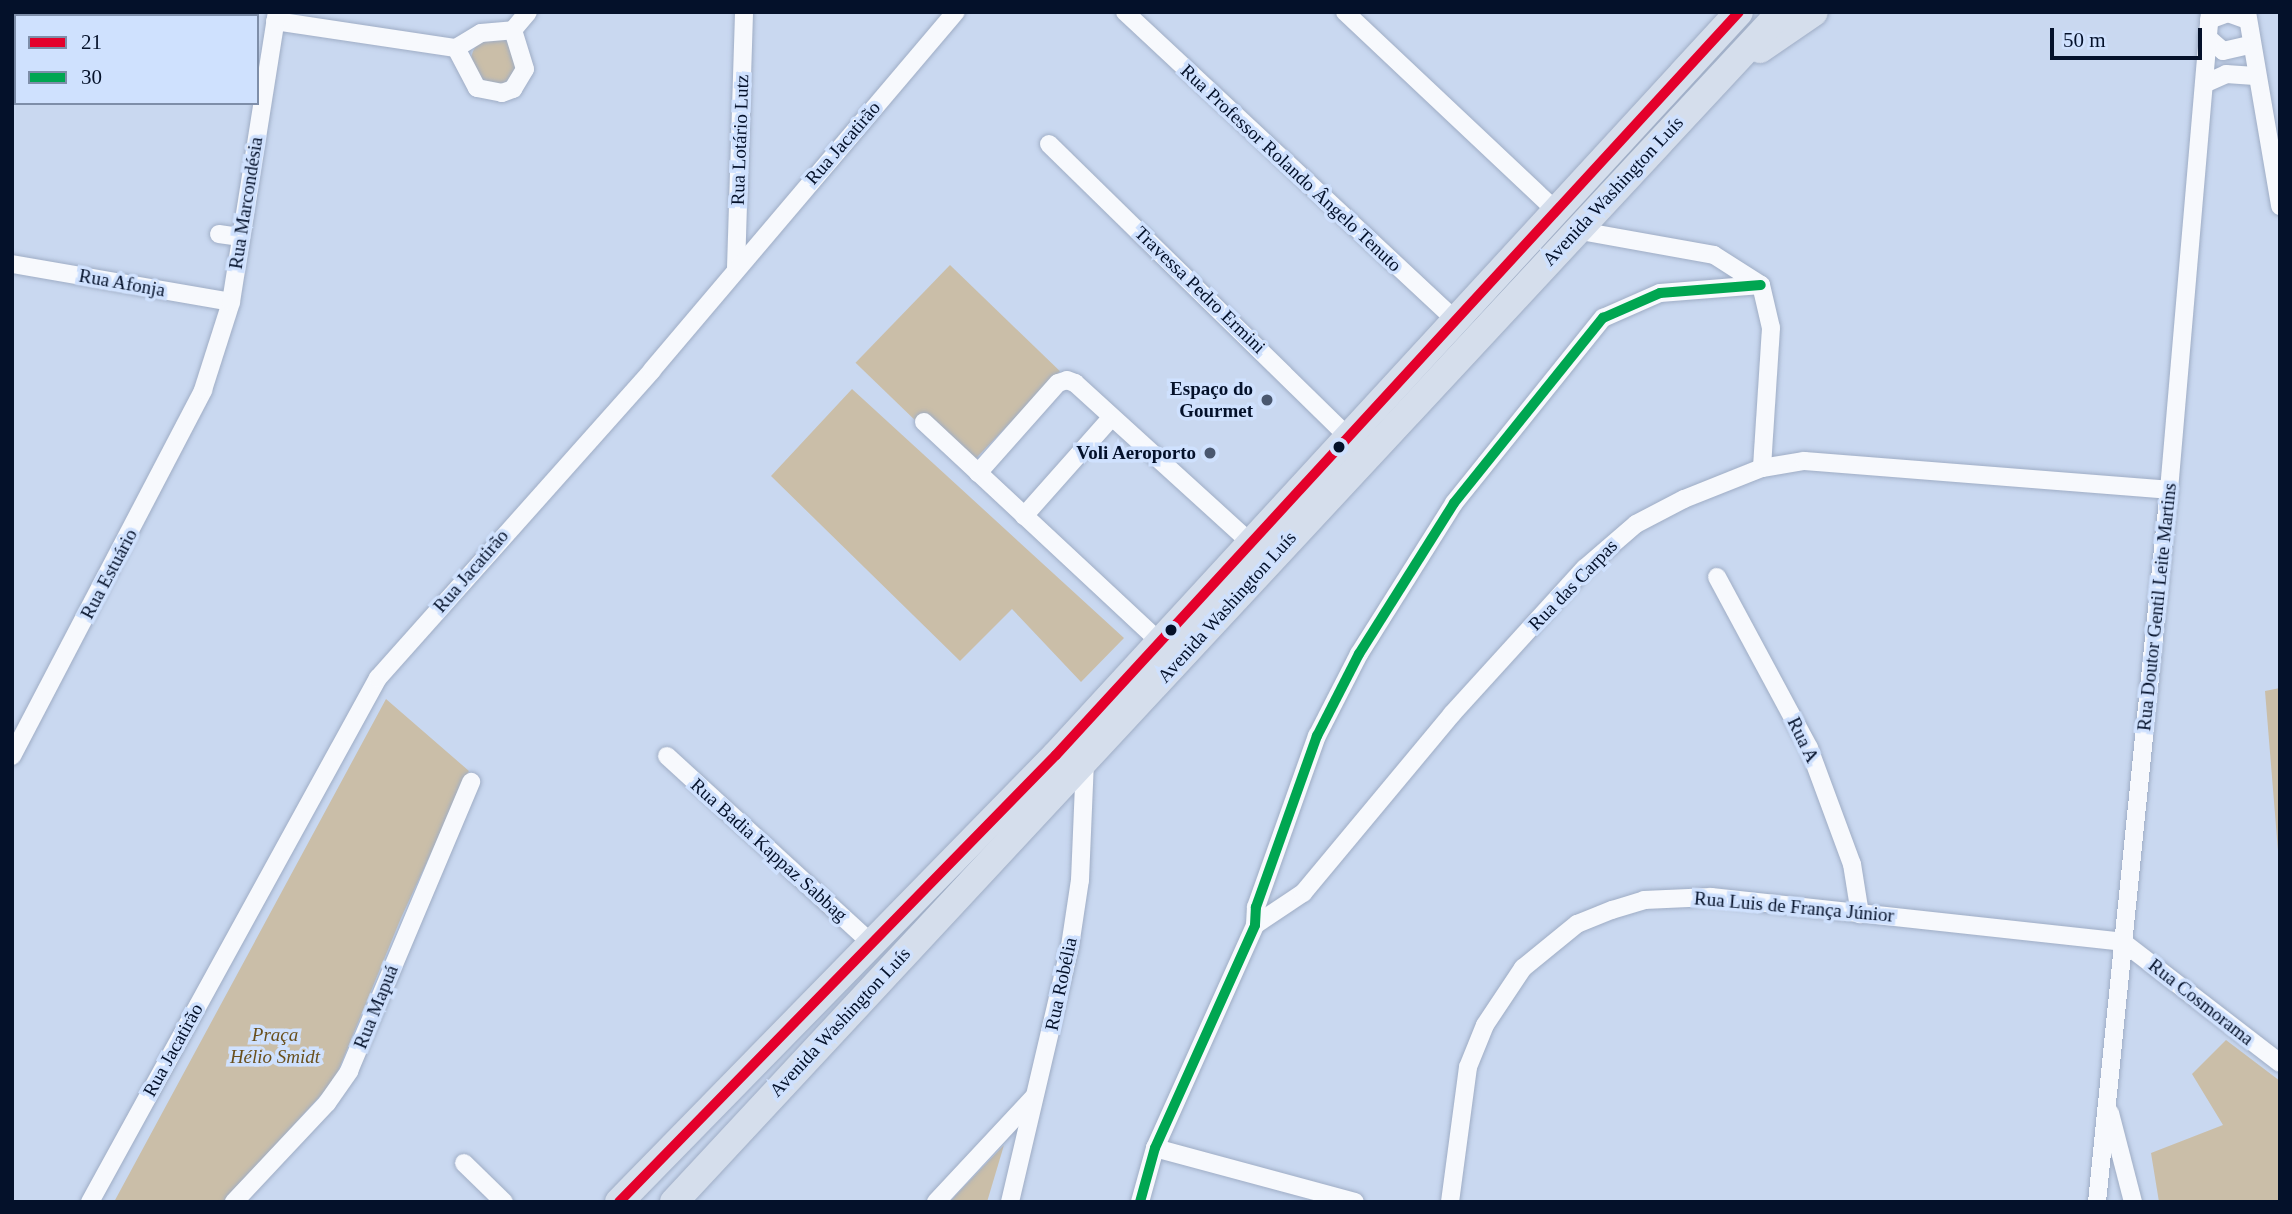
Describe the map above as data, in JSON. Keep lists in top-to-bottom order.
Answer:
{
  "streets": {
    "highway": ["Avenida Washington Luís"],
    "street": [
      "Rua Lotário Lutz",
      "Rua Jacatirão",
      "Rua Professor Rolando Ângelo Tenuto",
      "Rua Marcondésia",
      "Rua Afonja",
      "Travessa Pedro Ermini",
      "Rua Estuário",
      "Rua das Carpas",
      "Rua Doutor Gentil Leite Martins",
      "Rua A",
      "Rua Badia Kappaz Sabbag",
      "Rua Luis de França Júnior",
      "Rua Robélia",
      "Rua Cosmorama",
      "Rua Mapuá"
    ]
  },
  "crossings": [
    ["Rua Lotário Lutz", "Rua Jacatirão"],
    ["Rua Professor Rolando Ângelo Tenuto", "Avenida Washington Luís"],
    ["Avenida Washington Luís", "Travessa Pedro Ermini"],
    ["Avenida Washington Luís", "Rua Badia Kappaz Sabbag"],
    ["Avenida Washington Luís", "Rua Robélia"],
    ["Rua Marcondésia", "Rua Afonja"],
    ["Rua Marcondésia", "Rua Estuário"],
    ["Rua das Carpas", "Rua Doutor Gentil Leite Martins"],
    ["Rua Doutor Gentil Leite Martins", "Rua Luis de França Júnior"],
    ["Rua Doutor Gentil Leite Martins", "Rua Cosmorama"],
    ["Rua A", "Rua Luis de França Júnior"],
    ["Rua Luis de França Júnior", "Rua Cosmorama"]
  ],
  "parks": ["Praça Hélio Smidt"],
  "places": ["Espaço do Gourmet", "Voli Aeroporto"],
  "lines": ["transit line 21", "transit line 30"],
  "legend": ["21", "30"],
  "scale_bar": "50 m"
}
